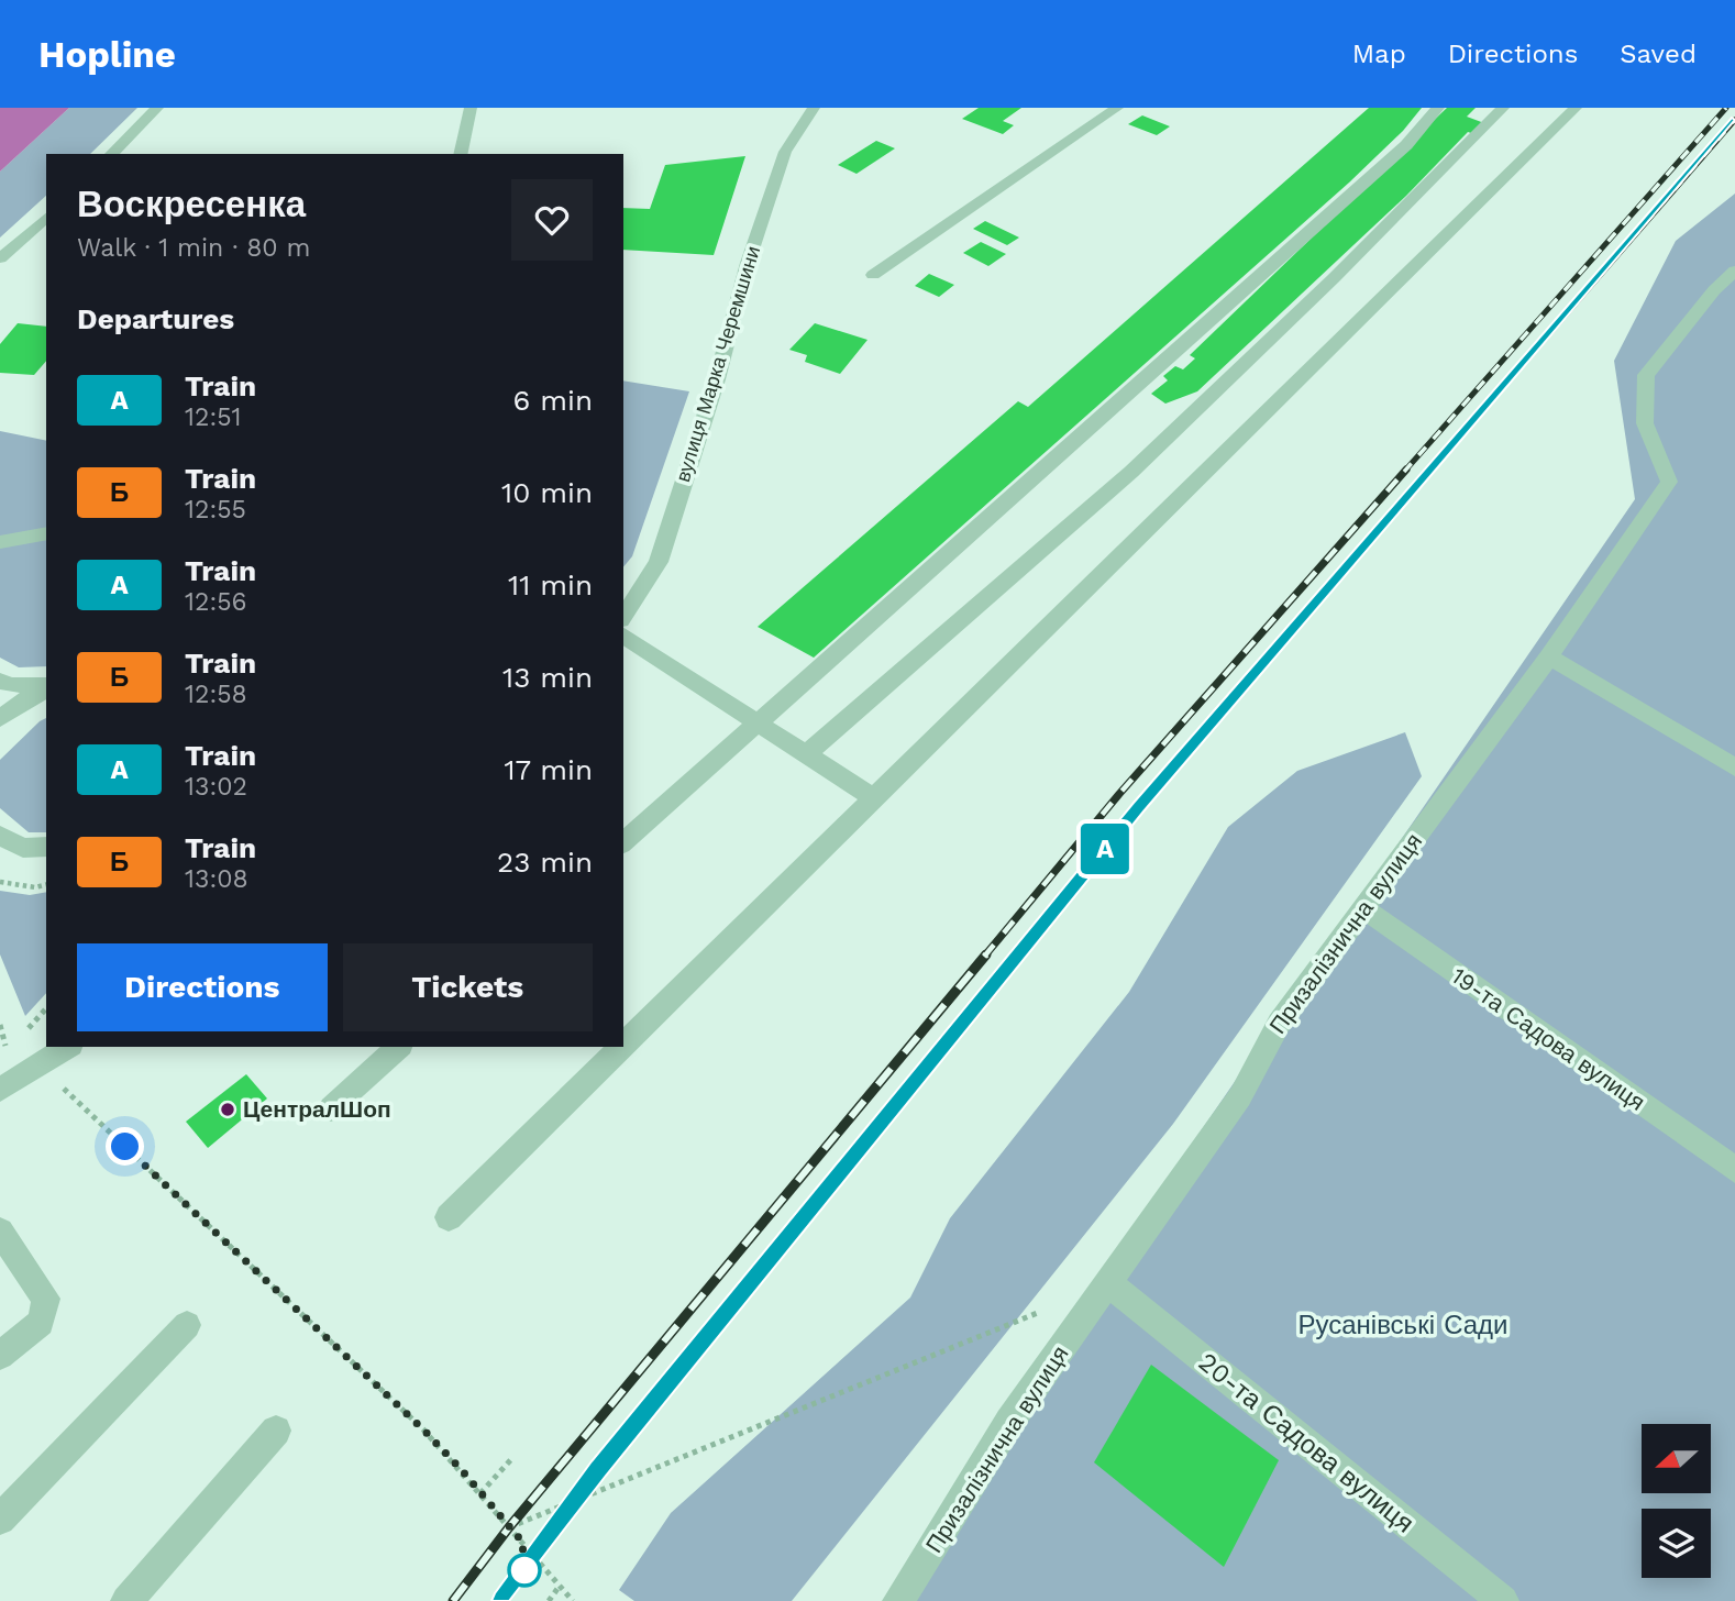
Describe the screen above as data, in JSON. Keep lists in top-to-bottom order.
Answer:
{
  "streets": {
    "street": [
      "вулиця Марка Черемшини",
      "Призалізнична вулиця",
      "19-та Садова вулиця",
      "20-та Садова вулиця"
    ]
  },
  "crossings": [
    ["Призалізнична вулиця", "19-та Садова вулиця"],
    ["Призалізнична вулиця", "20-та Садова вулиця"]
  ],
  "parks": ["Русанівські Сади"],
  "places": ["ЦентралШоп"],
  "north": "left",
  "page": {
    "header": "Hopline",
    "nav": ["Map", "Directions", "Saved"],
    "on_map": "A",
    "heading": [
      ["Воскресенка", "Walk · 1 min · 80 m"],
      "Departures"
    ],
    "list": [
      {
        "mark": "A",
        "name": "Train",
        "note": "12:51",
        "value": "6 min"
      },
      {
        "mark": "Б",
        "name": "Train",
        "note": "12:55",
        "value": "10 min"
      },
      {
        "mark": "A",
        "name": "Train",
        "note": "12:56",
        "value": "11 min"
      },
      {
        "mark": "Б",
        "name": "Train",
        "note": "12:58",
        "value": "13 min"
      },
      {
        "mark": "A",
        "name": "Train",
        "note": "13:02",
        "value": "17 min"
      },
      {
        "mark": "Б",
        "name": "Train",
        "note": "13:08",
        "value": "23 min"
      }
    ],
    "buttons": ["Directions", "Tickets"]
  }
}
